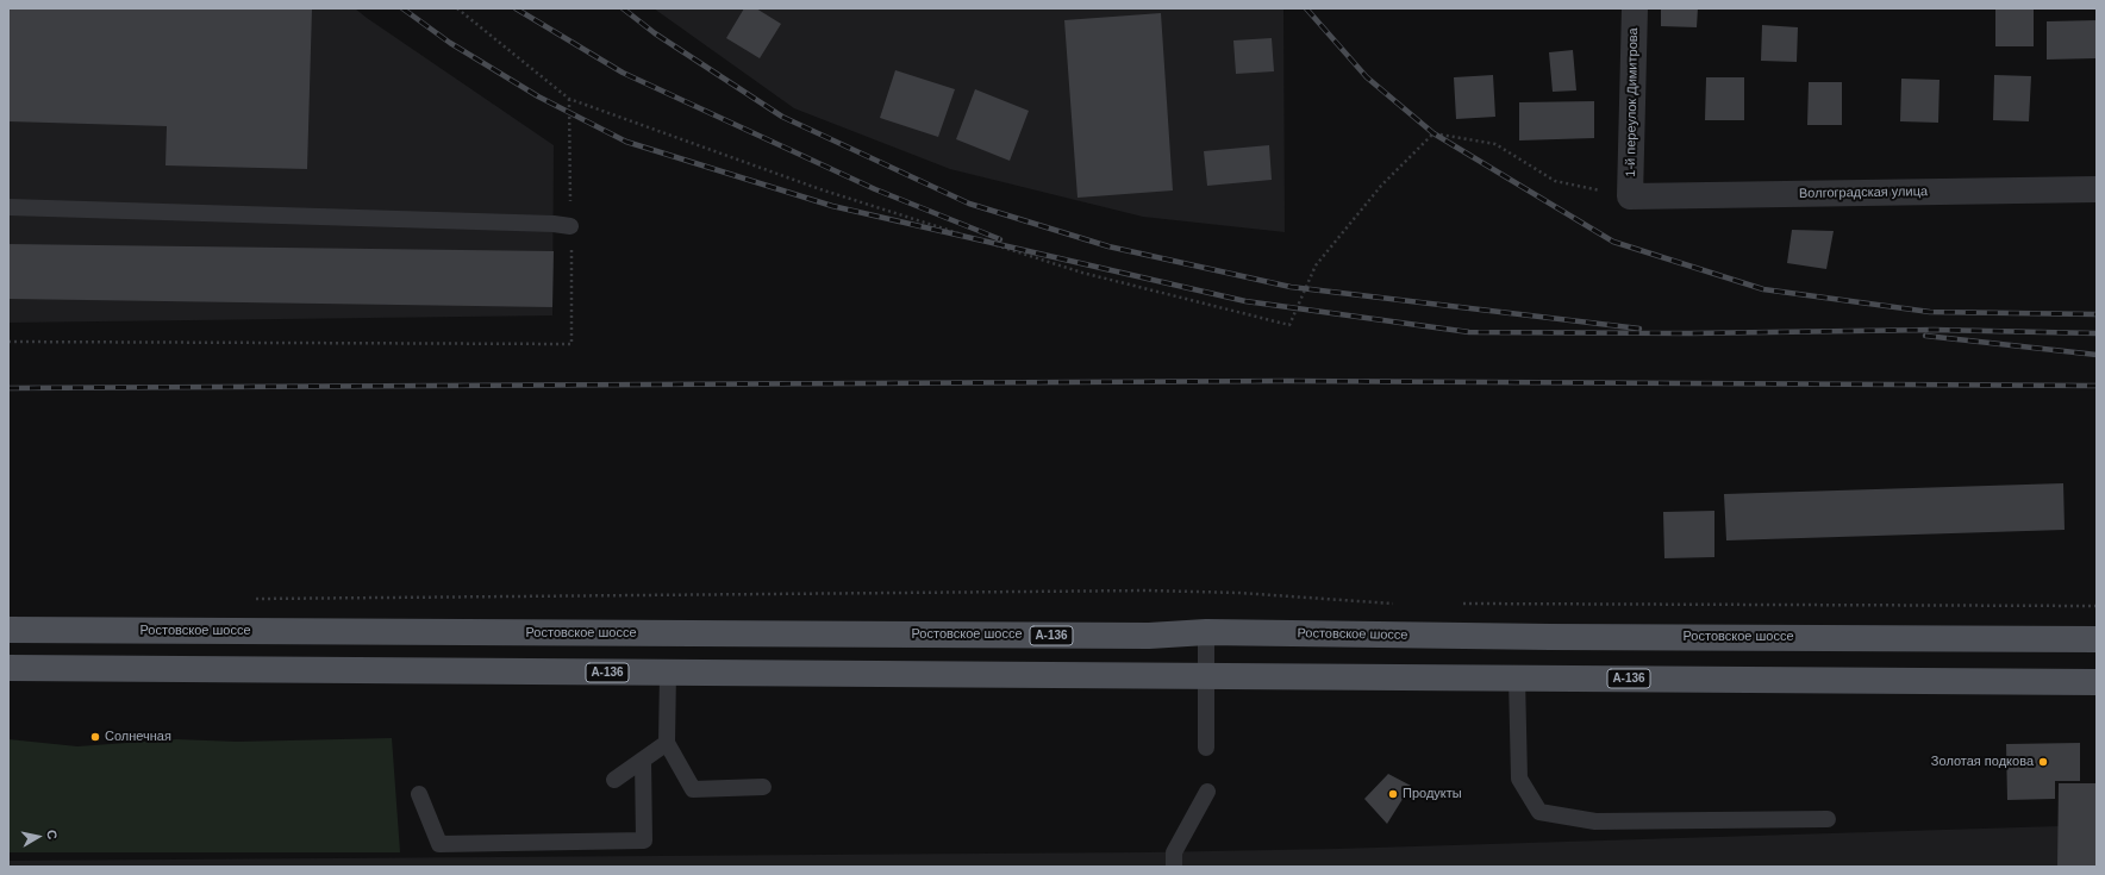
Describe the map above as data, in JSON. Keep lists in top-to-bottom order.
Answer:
{
  "streets": {
    "main road": ["Ростовское шоссе", "А-136"],
    "street": ["1-й переулок Димитрова", "Волгоградская улица"]
  },
  "crossings": [
    ["1-й переулок Димитрова", "Волгоградская улица"]
  ],
  "places": ["Солнечная", "Золотая подкова", "Продукты"],
  "north": "right"
}
